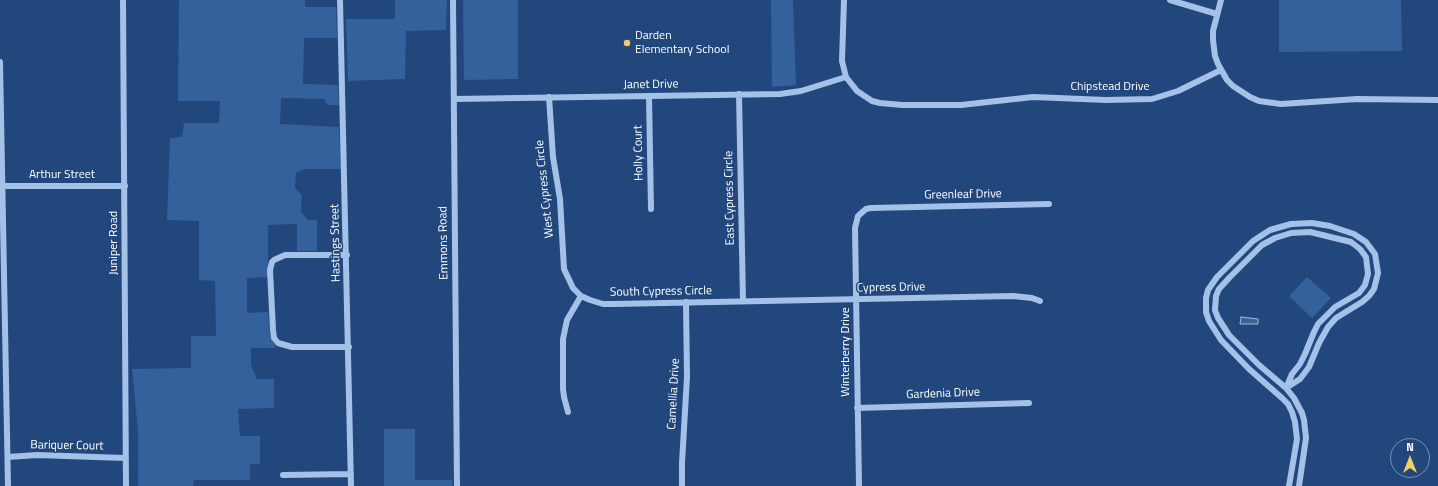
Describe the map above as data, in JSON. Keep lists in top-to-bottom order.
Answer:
{
  "streets": {
    "street": [
      "Janet Drive",
      "Chipstead Drive",
      "Holly Court",
      "Arthur Street",
      "West Cypress Circle",
      "Greenleaf Drive",
      "East Cypress Circle",
      "Juniper Road",
      "Hastings Street",
      "Emmons Road",
      "Cypress Drive",
      "South Cypress Circle",
      "Winterberry Drive",
      "Camellia Drive",
      "Gardenia Drive",
      "Bariquer Court"
    ]
  },
  "crossings": [
    ["Janet Drive", "Chipstead Drive"],
    ["Janet Drive", "Holly Court"],
    ["Janet Drive", "West Cypress Circle"],
    ["Janet Drive", "East Cypress Circle"],
    ["Janet Drive", "Emmons Road"],
    ["Arthur Street", "Juniper Road"],
    ["West Cypress Circle", "South Cypress Circle"],
    ["Greenleaf Drive", "Winterberry Drive"],
    ["East Cypress Circle", "Cypress Drive"],
    ["East Cypress Circle", "South Cypress Circle"],
    ["Juniper Road", "Bariquer Court"],
    ["Cypress Drive", "South Cypress Circle"],
    ["Cypress Drive", "Winterberry Drive"],
    ["South Cypress Circle", "Camellia Drive"],
    ["Winterberry Drive", "Gardenia Drive"]
  ],
  "places": ["Darden Elementary School"],
  "north": "top"
}
